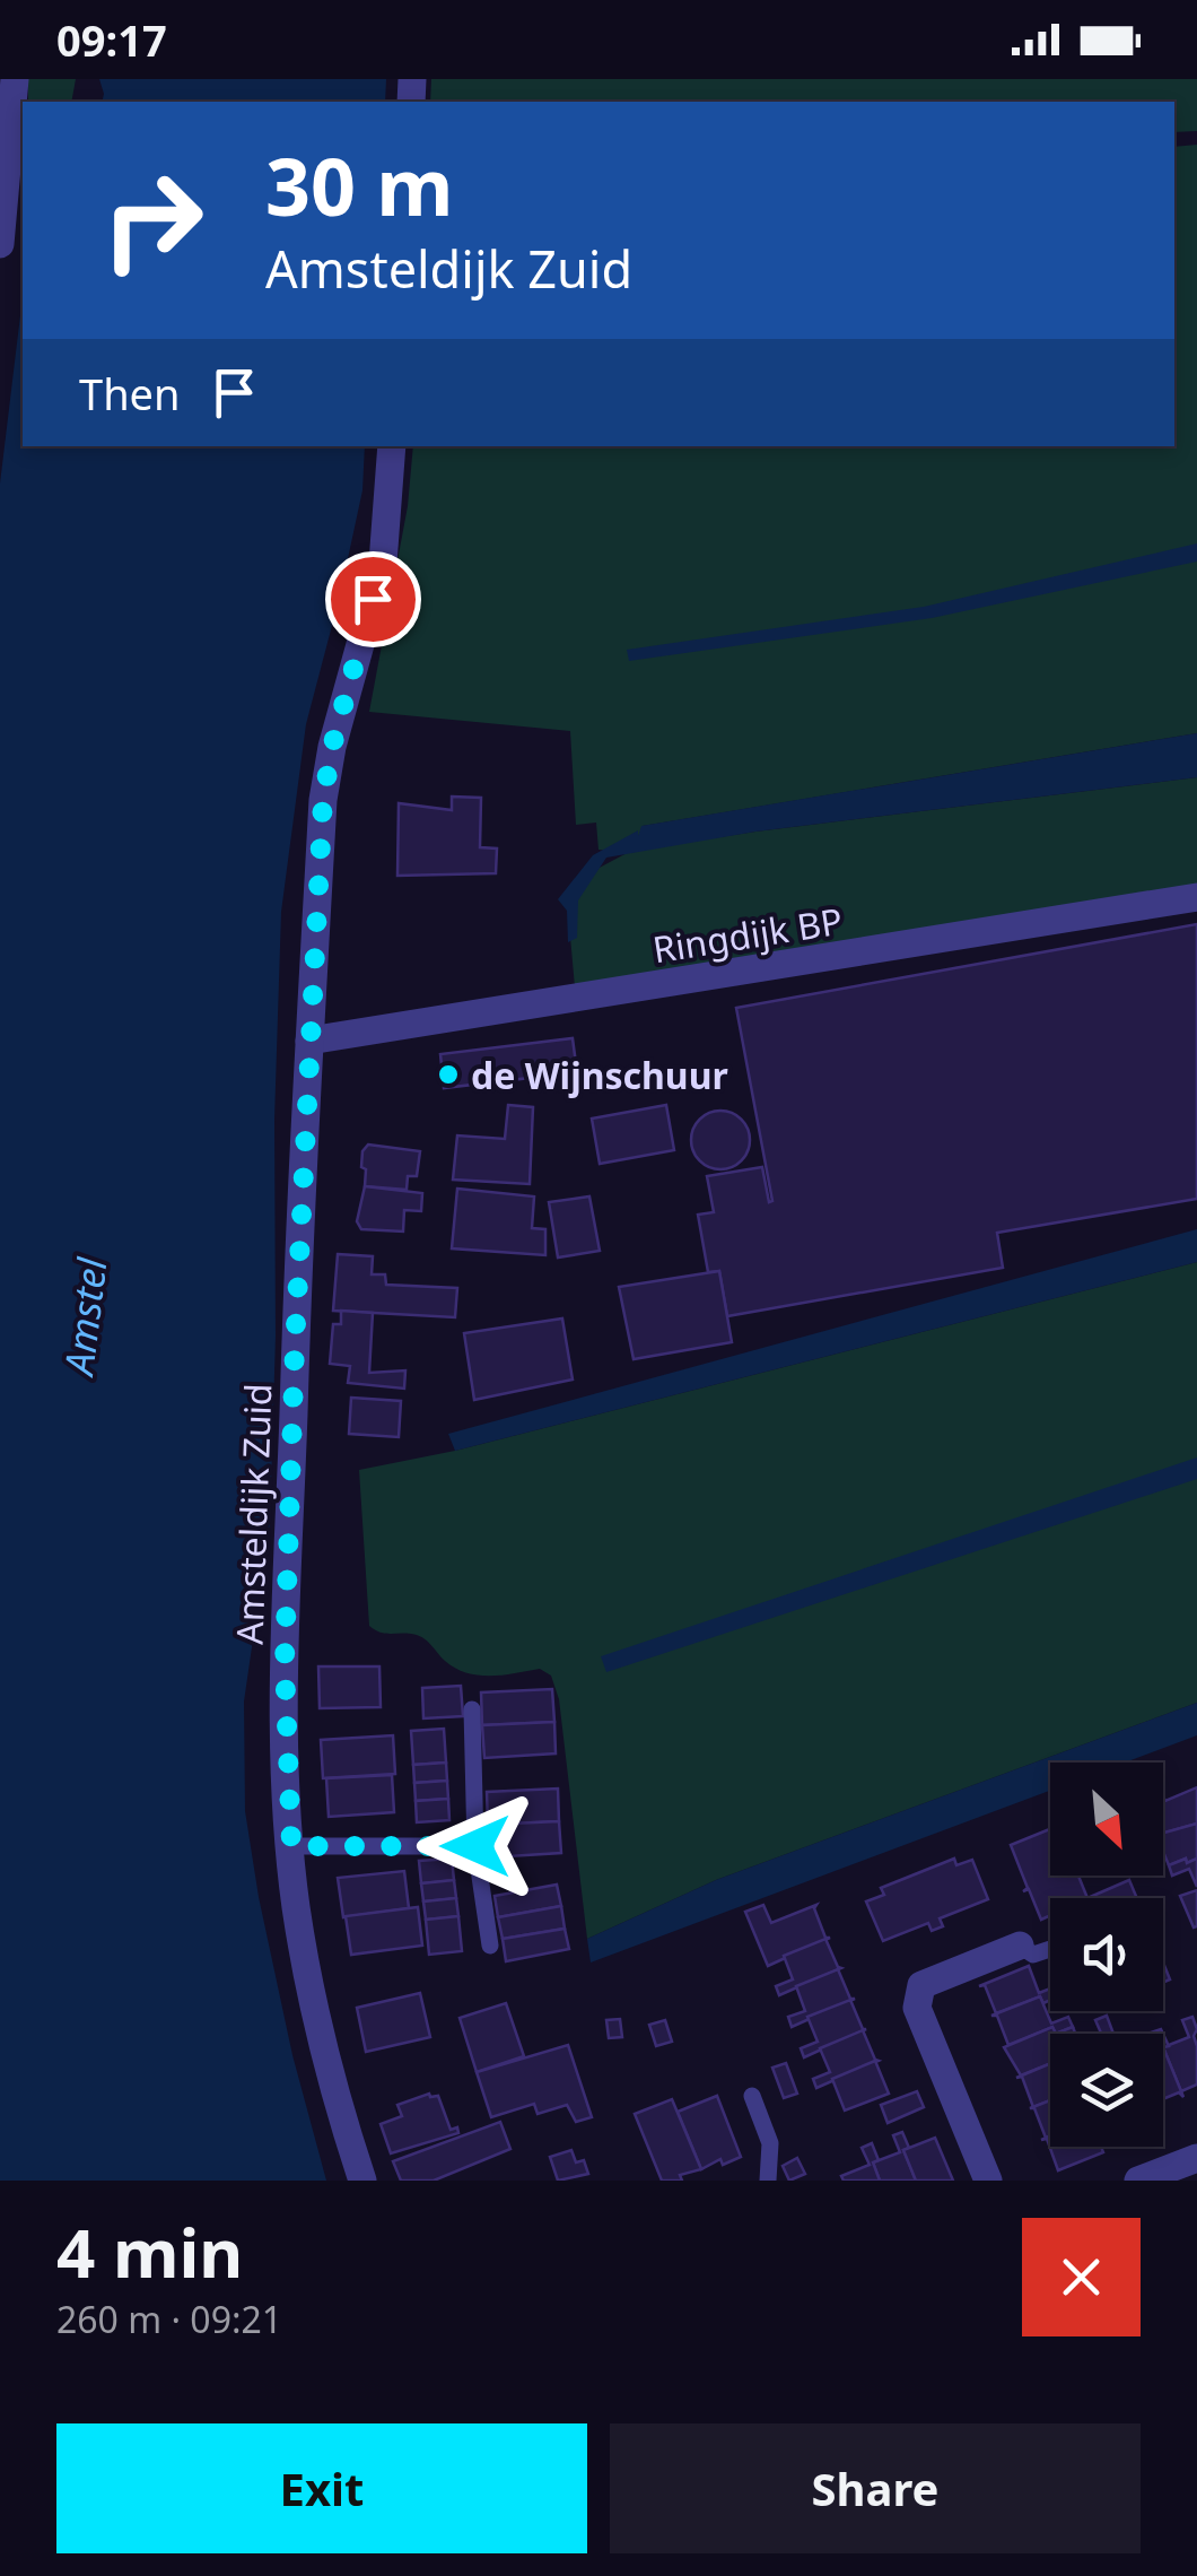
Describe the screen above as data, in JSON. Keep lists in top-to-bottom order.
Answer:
{
  "streets": {
    "street": ["Ringdijk BP", "Amsteldijk Zuid"]
  },
  "crossings": [
    ["Ringdijk BP", "Amsteldijk Zuid"]
  ],
  "water": ["Amstel"],
  "places": ["de Wijnschuur"],
  "north": "bottom right",
  "page": {
    "status": "09:17",
    "turn": ["30 m", "Amsteldijk Zuid"],
    "then": "Then",
    "heading": ["4 min", "260 m · 09:21"],
    "buttons": ["Exit", "Share"]
  }
}
